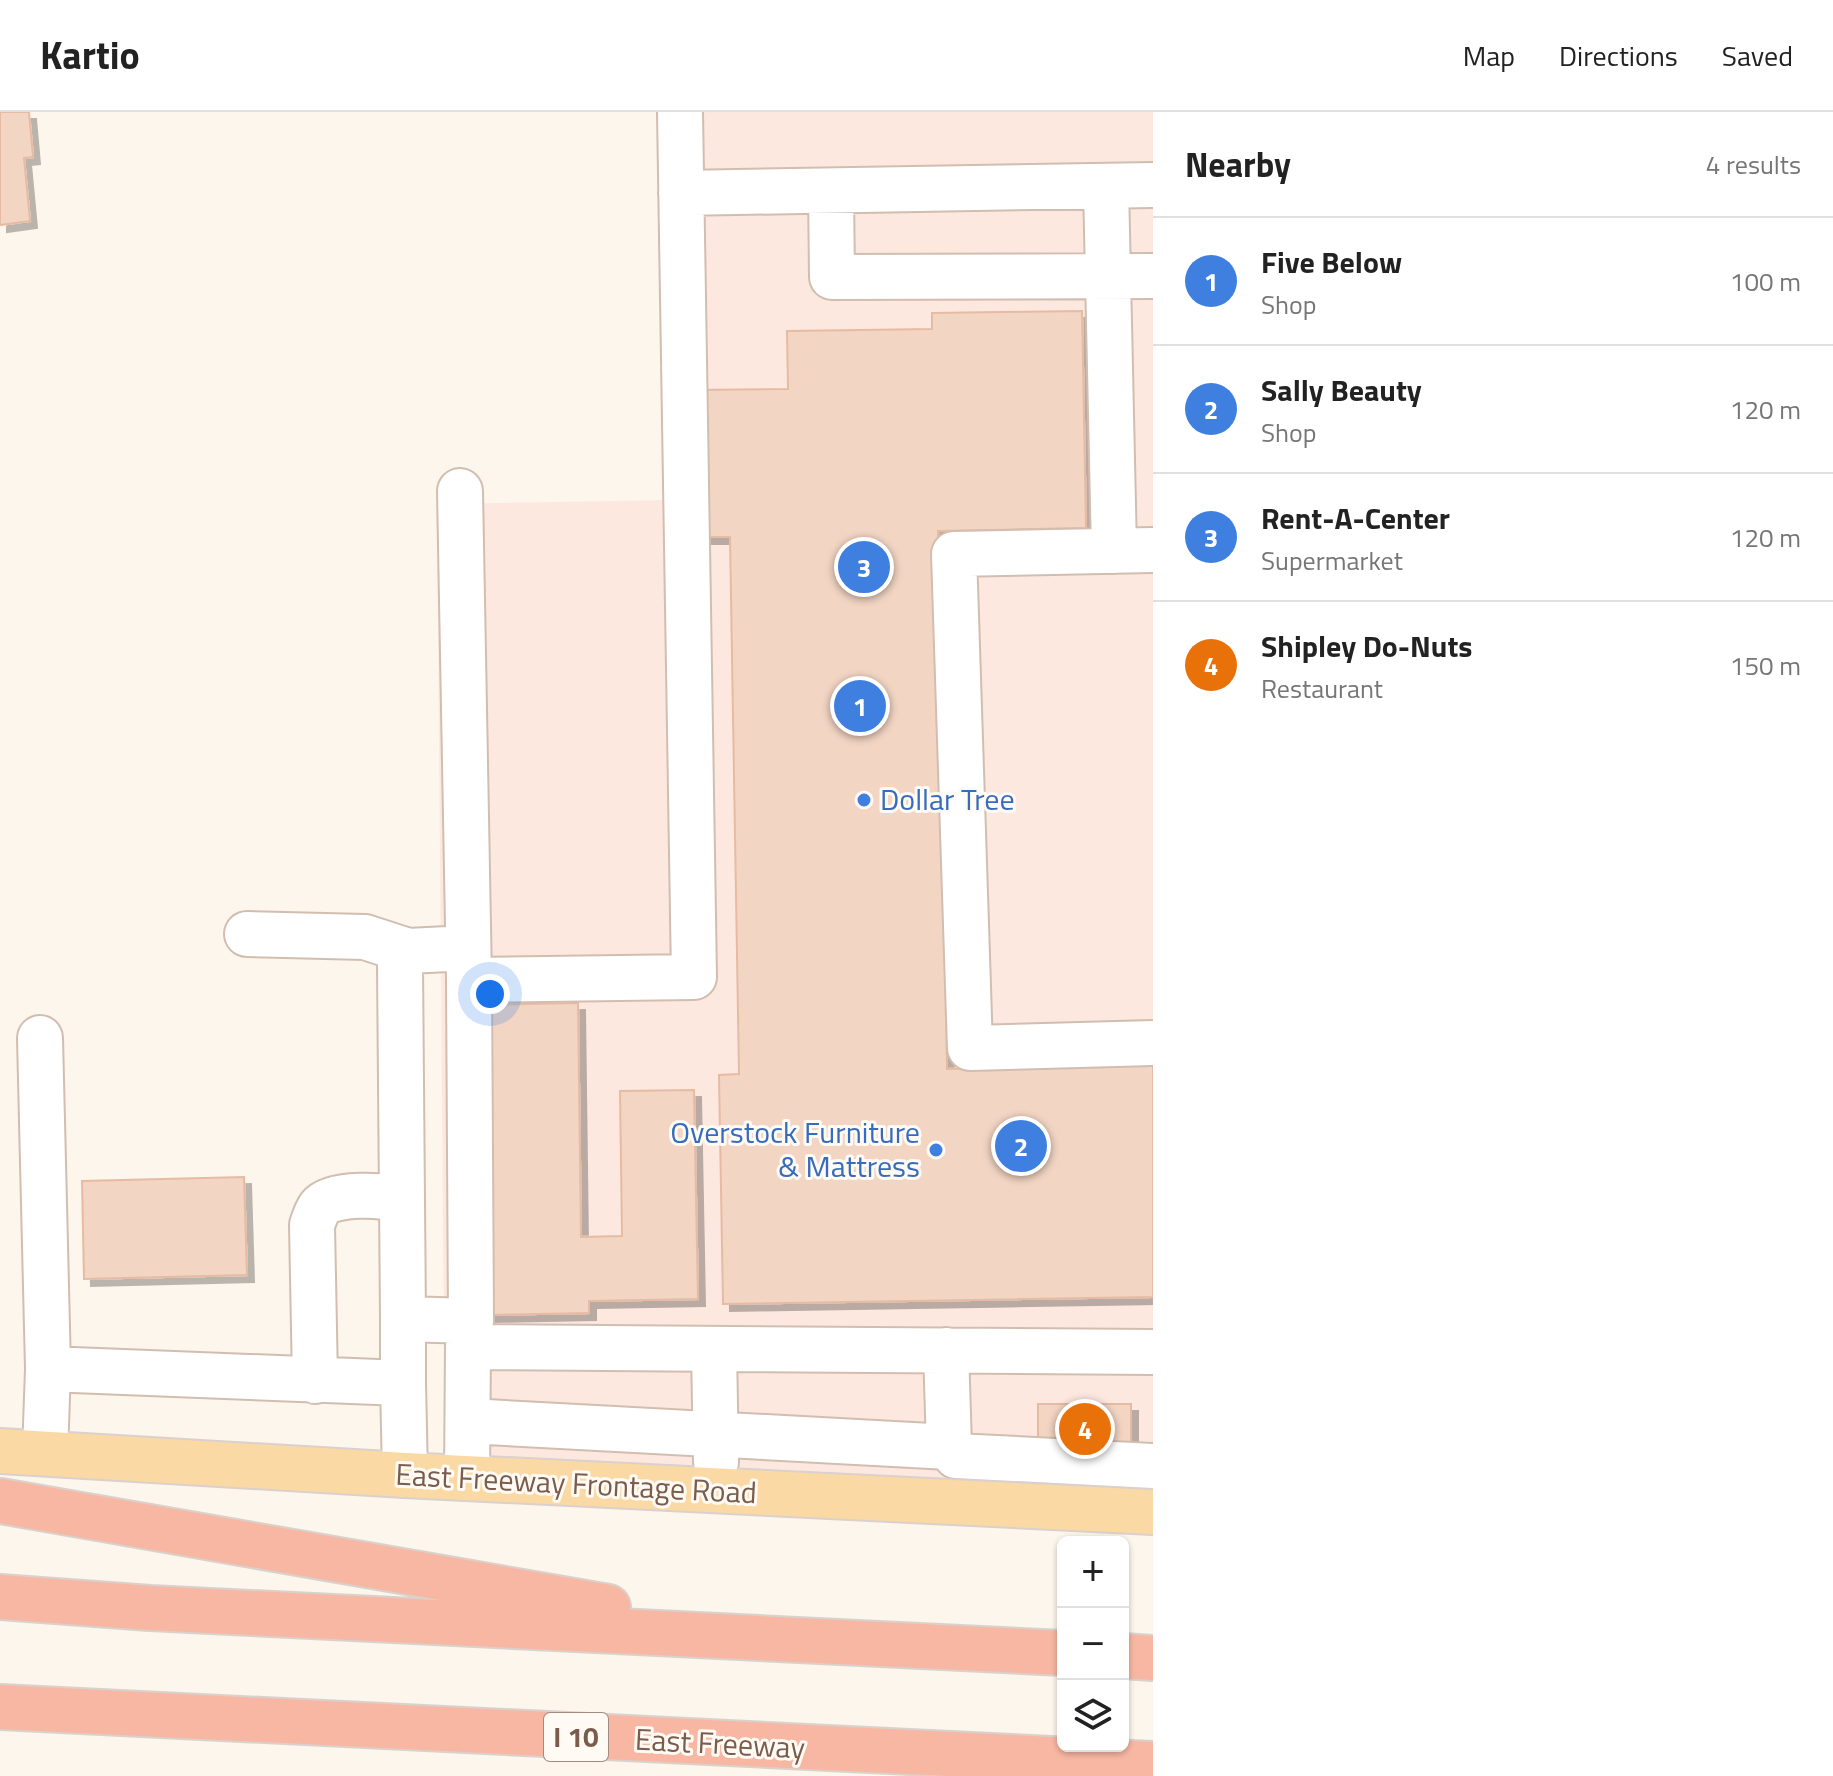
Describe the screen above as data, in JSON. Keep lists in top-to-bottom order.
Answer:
{
  "streets": {
    "highway": ["I 10", "East Freeway"],
    "main road": ["East Freeway Frontage Road"]
  },
  "places": ["Dollar Tree", "Overstock Furniture & Mattress"],
  "page": {
    "header": "Kartio",
    "nav": ["Map", "Directions", "Saved"],
    "heading": ["Nearby", "4 results"],
    "list": [
      {
        "mark": "1",
        "name": "Five Below",
        "note": "Shop",
        "value": "100 m"
      },
      {
        "mark": "2",
        "name": "Sally Beauty",
        "note": "Shop",
        "value": "120 m"
      },
      {
        "mark": "3",
        "name": "Rent-A-Center",
        "note": "Supermarket",
        "value": "120 m"
      },
      {
        "mark": "4",
        "name": "Shipley Do-Nuts",
        "note": "Restaurant",
        "value": "150 m"
      }
    ],
    "pins": [
      "3",
      "1",
      "2",
      "4"
    ],
    "map_buttons": ["+", "−"]
  }
}
